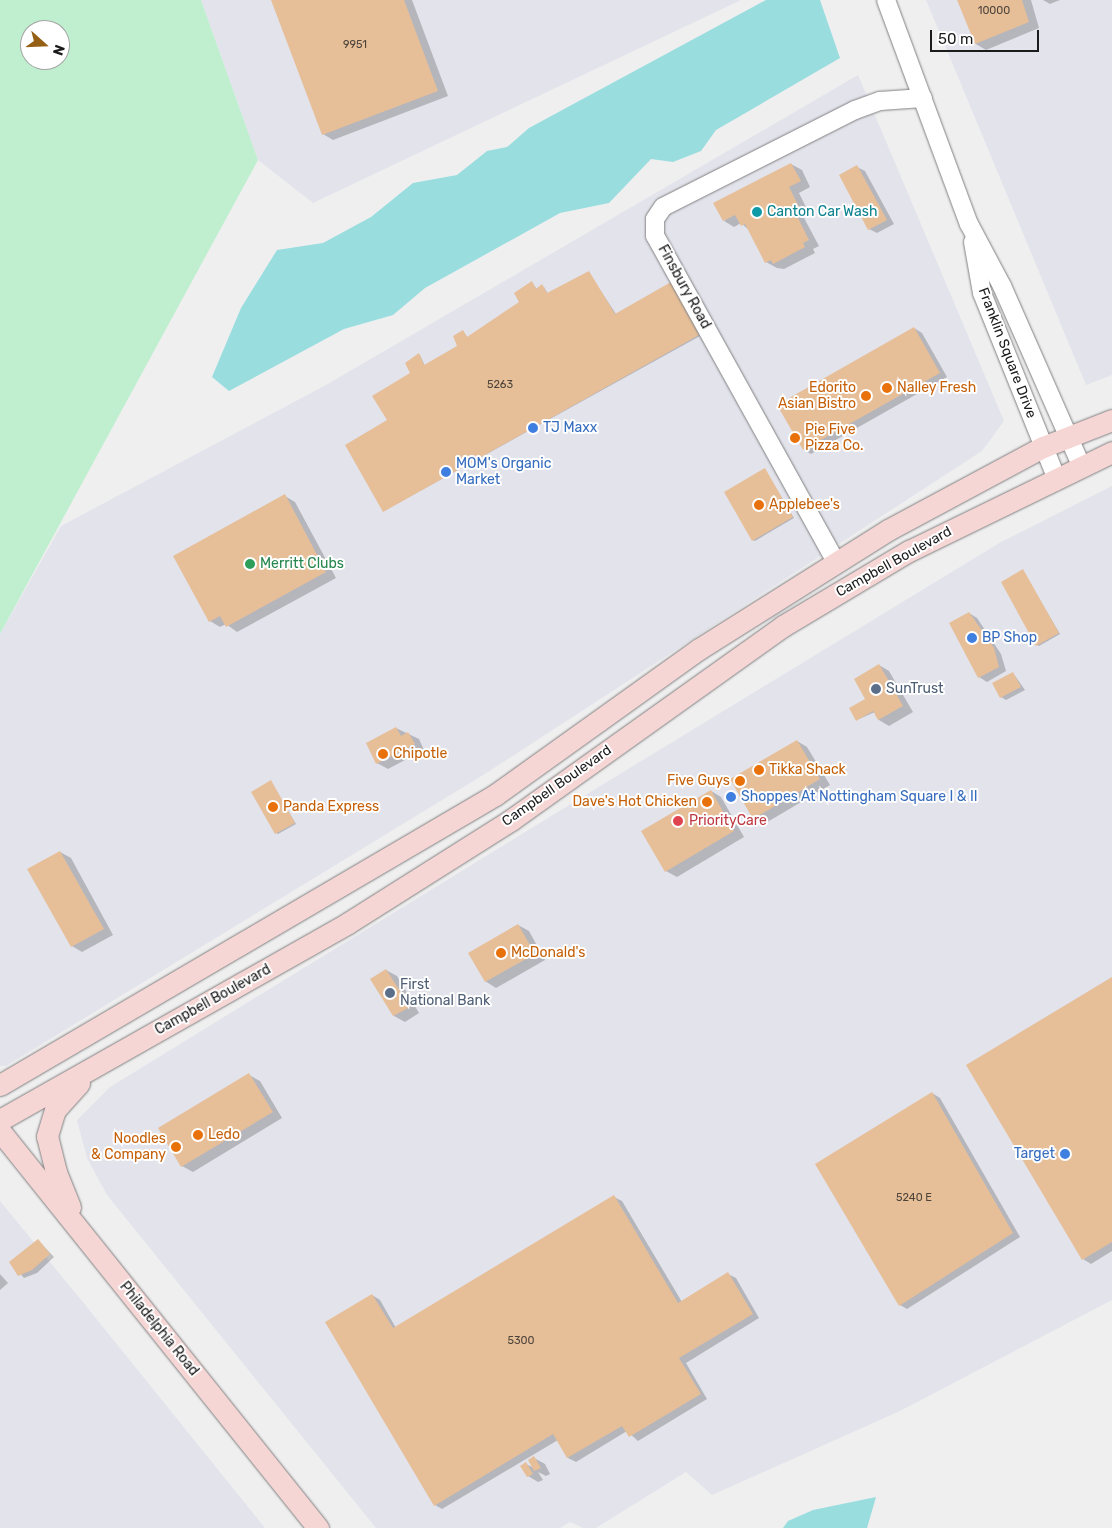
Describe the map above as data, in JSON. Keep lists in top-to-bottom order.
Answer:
{
  "streets": {
    "main road": ["Campbell Boulevard", "Philadelphia Road"],
    "street": ["Finsbury Road", "Franklin Square Drive"]
  },
  "crossings": [
    ["Finsbury Road", "Franklin Square Drive"],
    ["Finsbury Road", "Campbell Boulevard"],
    ["Franklin Square Drive", "Campbell Boulevard"]
  ],
  "places": [
    "Canton Car Wash",
    "Nalley Fresh",
    "Edorito Asian Bistro",
    "TJ Maxx",
    "Pie Five Pizza Co.",
    "MOM's Organic Market",
    "Applebee's",
    "Merritt Clubs",
    "BP Shop",
    "SunTrust",
    "Chipotle",
    "Tikka Shack",
    "Five Guys",
    "Shoppes At Nottingham Square I & II",
    "Dave's Hot Chicken",
    "Panda Express",
    "PriorityCare",
    "McDonald's",
    "First National Bank",
    "Ledo",
    "Noodles & Company",
    "Target"
  ],
  "house_numbers": [
    "10000",
    "9951",
    "5263",
    "5240 E",
    "5300"
  ],
  "scale_bar": "50 m",
  "north": "right"
}
